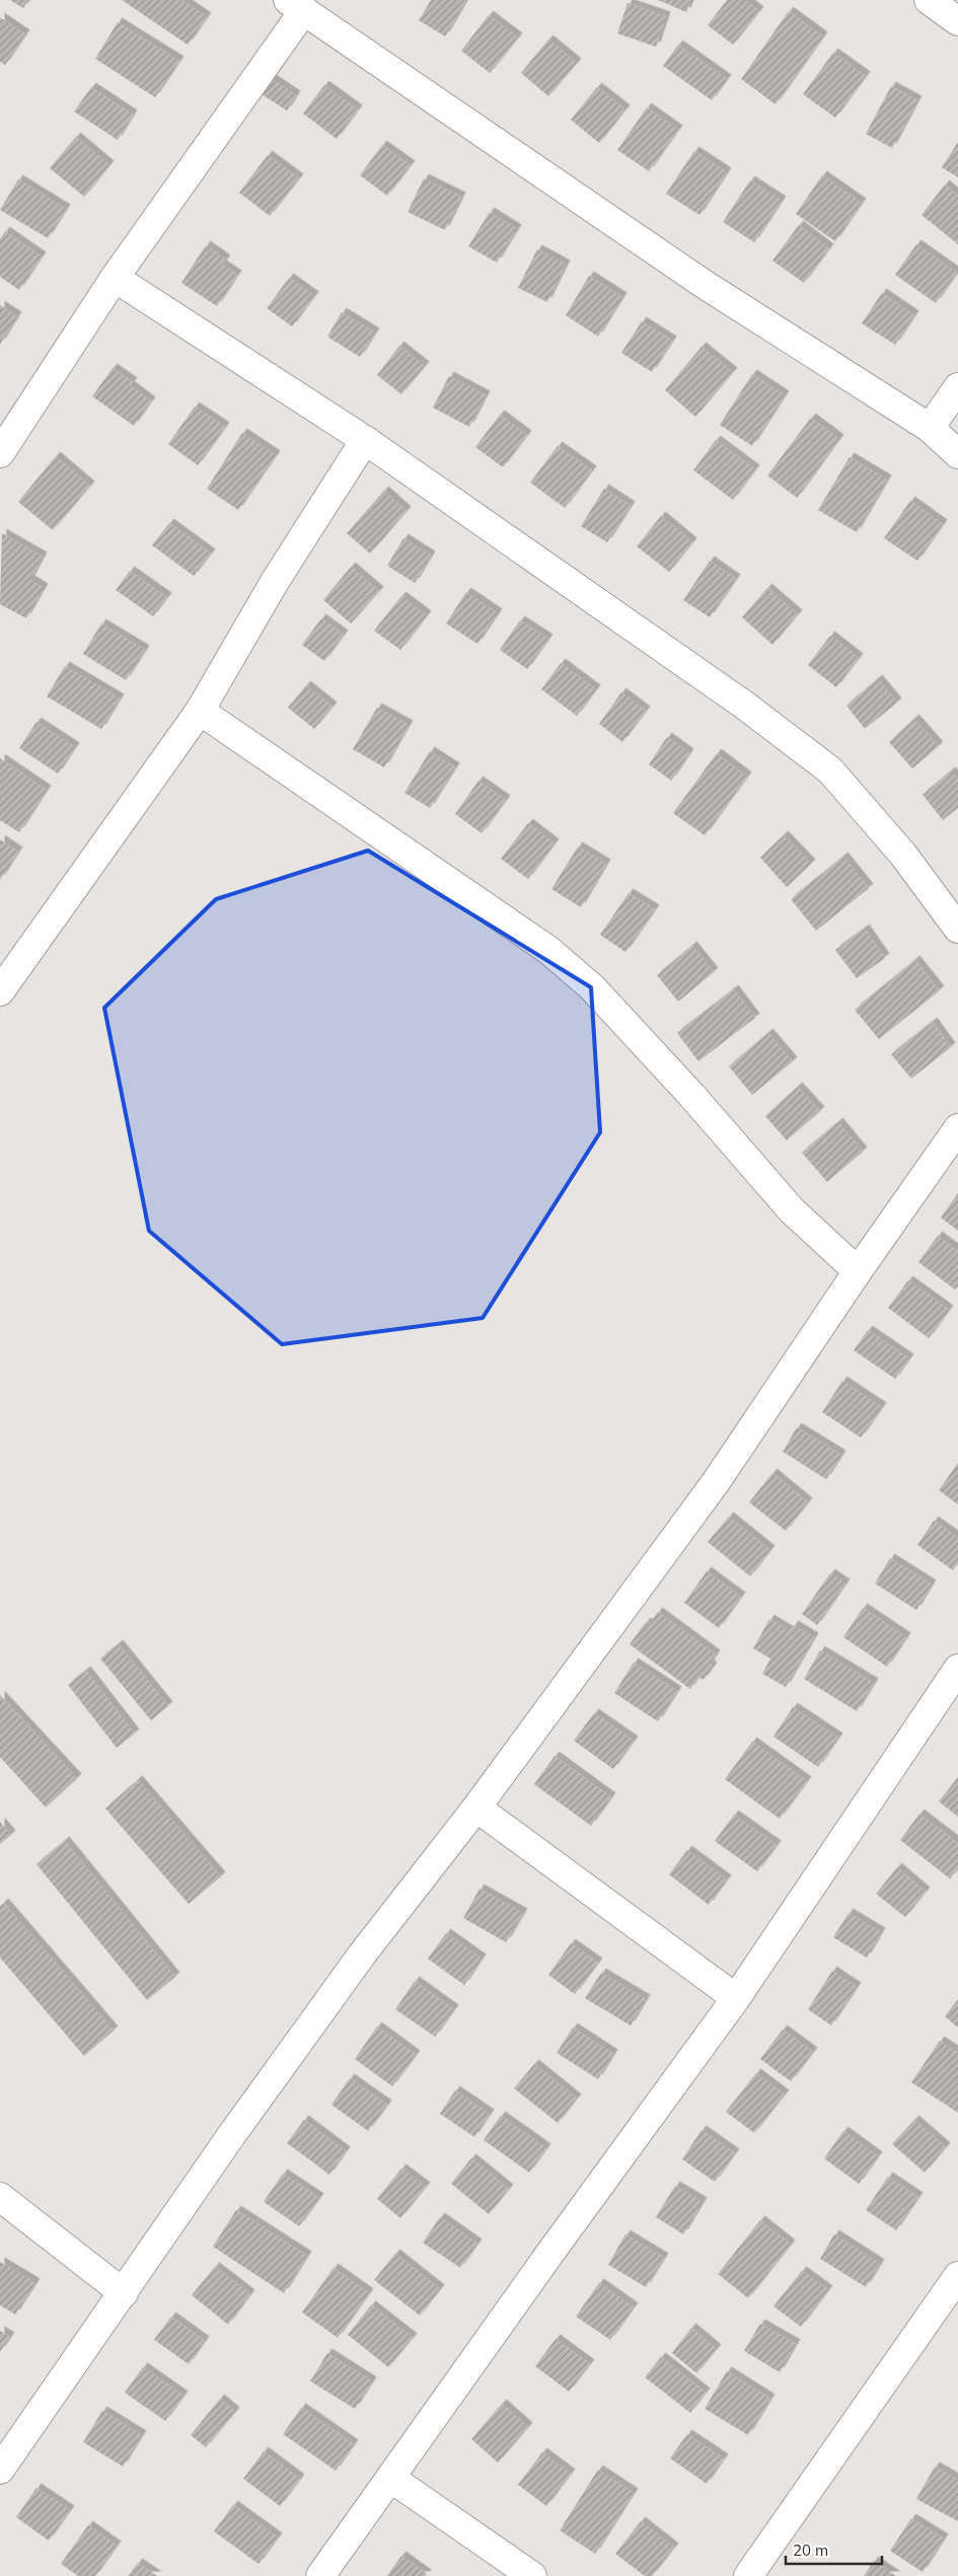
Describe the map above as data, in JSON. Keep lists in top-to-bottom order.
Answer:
{
  "scale_bar": "20 m"
}
